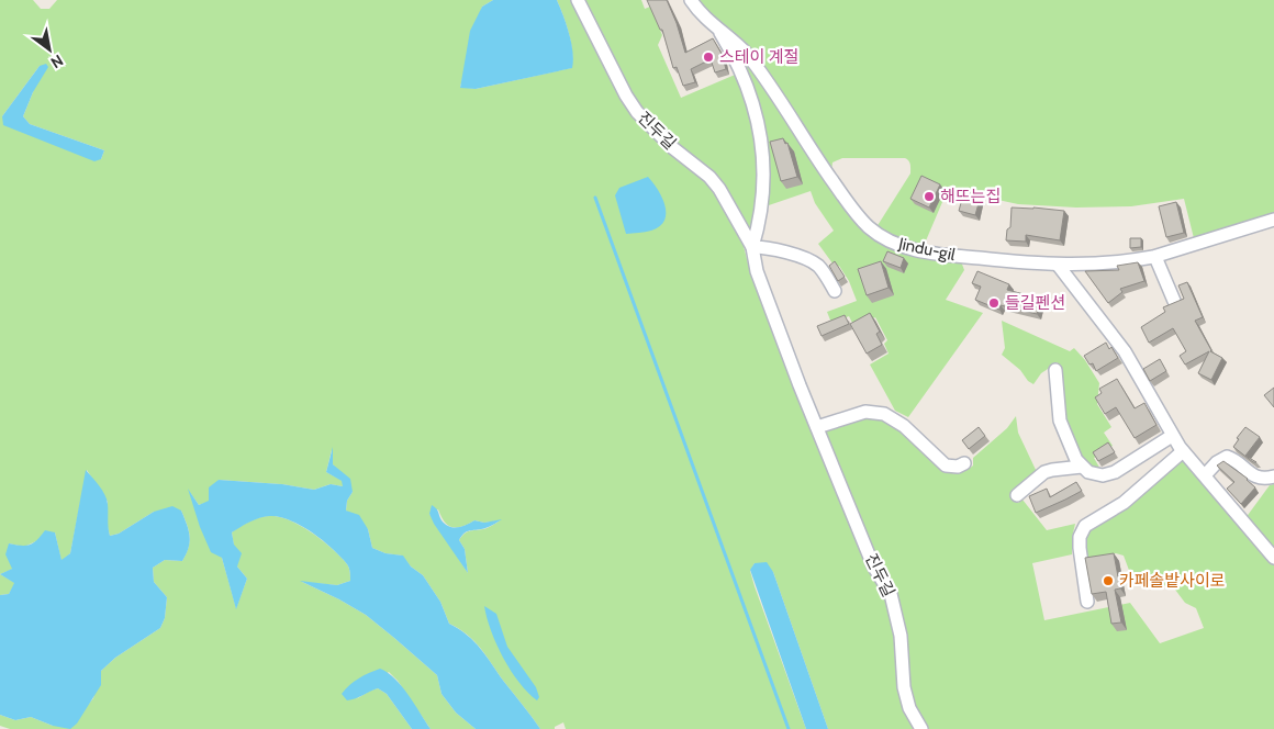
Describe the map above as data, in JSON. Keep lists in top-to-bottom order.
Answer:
{
  "streets": {
    "street": ["진두길", "Jindu-gil"]
  },
  "crossings": [
    ["진두길", "Jindu-gil"]
  ],
  "places": [
    "스테이 계절",
    "해뜨는집",
    "들길펜션",
    "카페솔밭사이로"
  ],
  "north": "bottom right"
}
